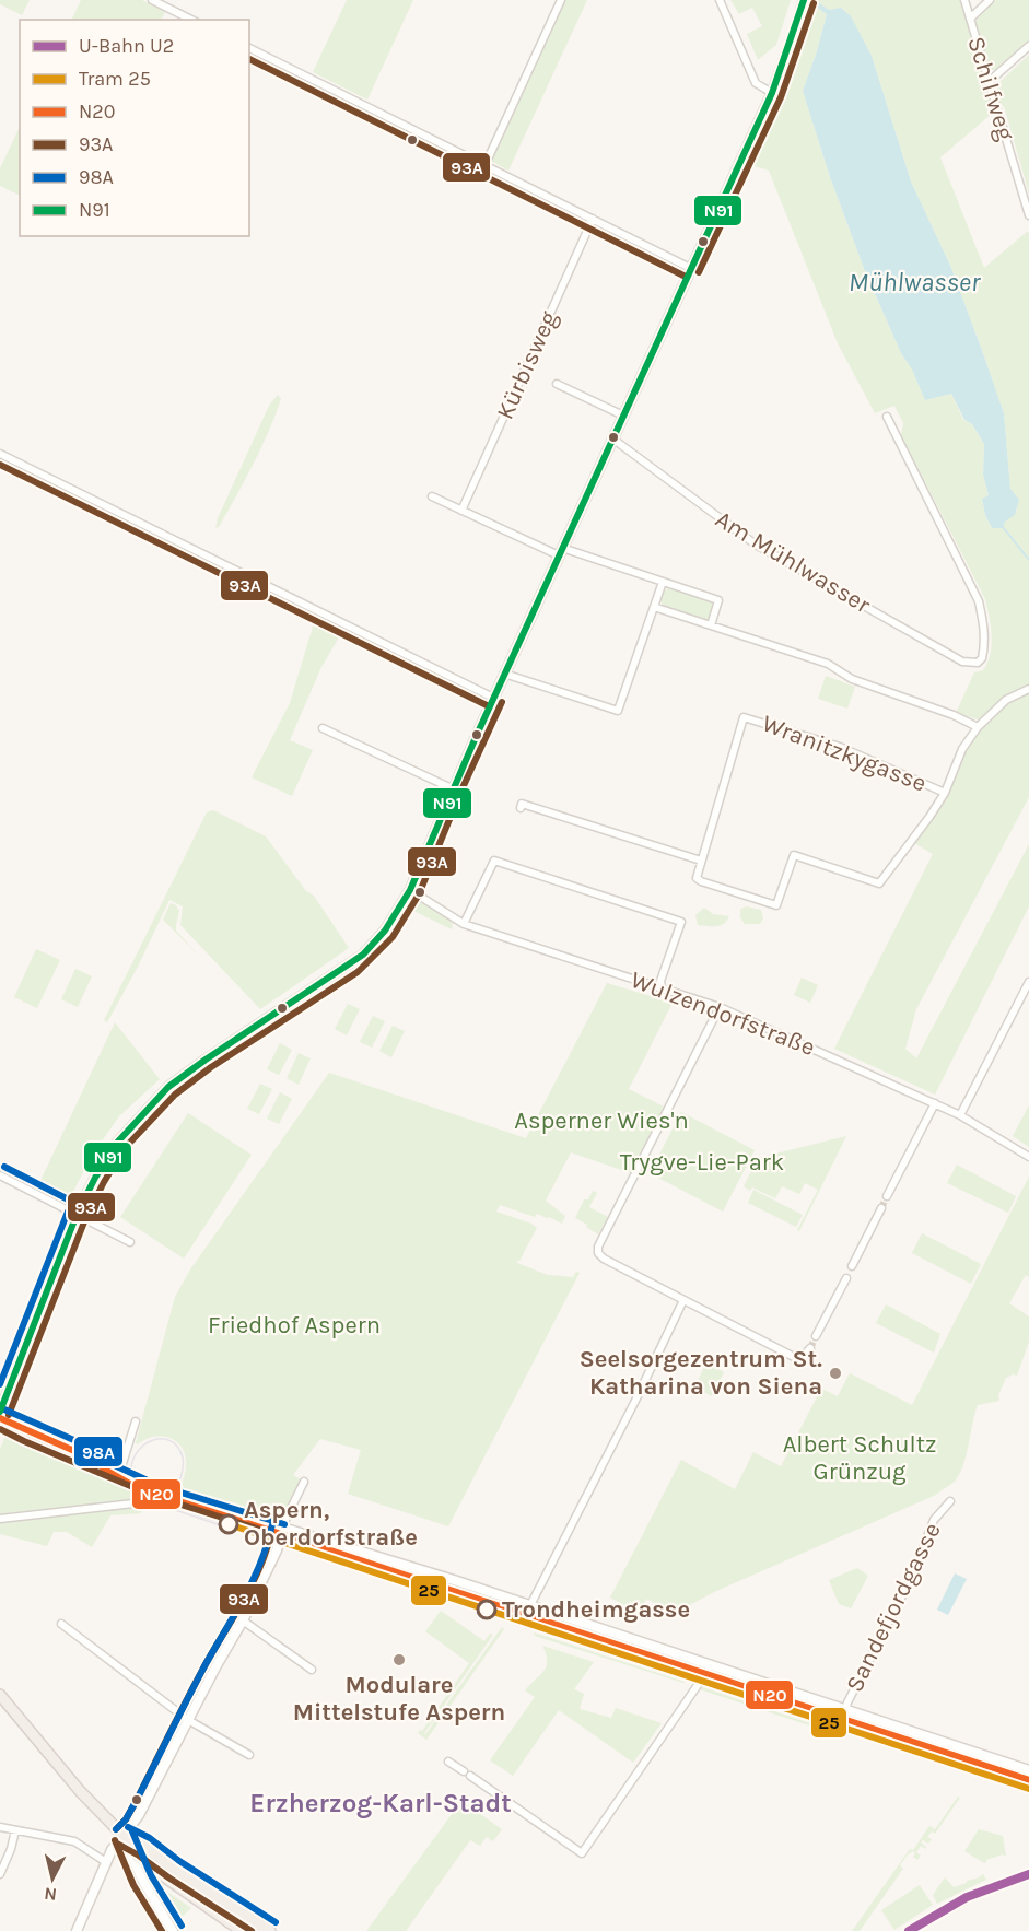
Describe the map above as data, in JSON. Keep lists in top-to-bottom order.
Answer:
{
  "streets": {
    "street": [
      "Schilfweg",
      "Kürbisweg",
      "Am Mühlwasser",
      "Wranitzkygasse",
      "Wulzendorfstraße",
      "Sandefjordgasse"
    ]
  },
  "districts": ["Erzherzog-Karl-Stadt"],
  "water": ["Mühlwasser"],
  "parks": [
    "Asperner Wies'n",
    "Trygve-Lie-Park",
    "Friedhof Aspern",
    "Albert Schultz Grünzug"
  ],
  "places": [
    "Seelsorgezentrum St. Katharina von Siena",
    "Aspern, Oberdorfstraße",
    "Trondheimgasse",
    "Modulare Mittelstufe Aspern"
  ],
  "lines": [
    "transit line N91",
    "transit line 93A",
    "transit line 98A",
    "transit line N20",
    "tram line 25",
    "metro line U2"
  ],
  "legend": [
    "U-Bahn U2",
    "Tram 25",
    "N20",
    "93A",
    "98A",
    "N91"
  ],
  "north": "bottom"
}
